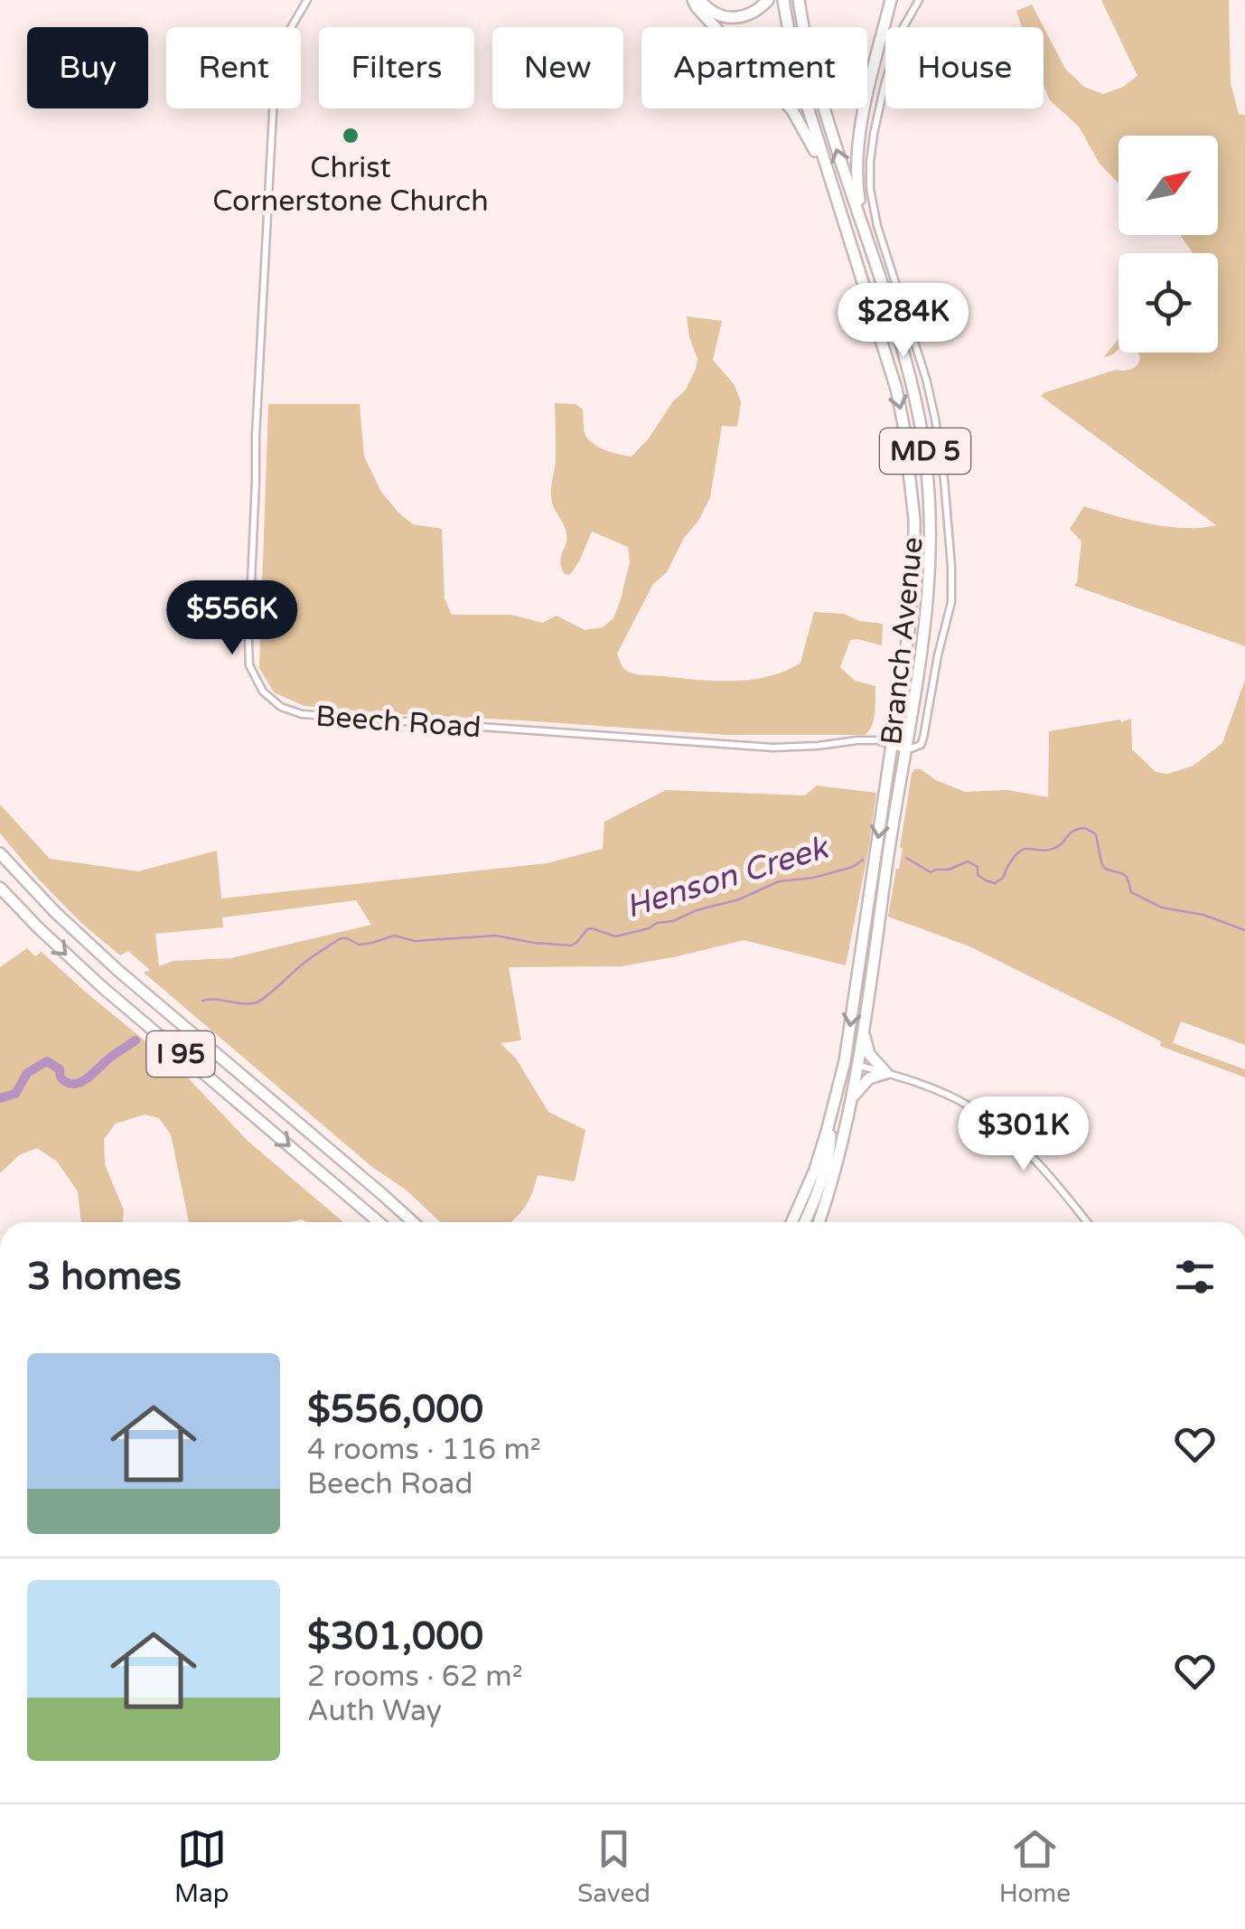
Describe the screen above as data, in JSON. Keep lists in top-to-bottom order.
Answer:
{
  "streets": {
    "highway": ["MD 5", "Branch Avenue", "I 95"],
    "street": ["Beech Road"]
  },
  "crossings": [
    ["Branch Avenue", "Beech Road"]
  ],
  "water": ["Henson Creek"],
  "places": ["Christ Cornerstone Church"],
  "north": "top right",
  "page": {
    "chip": [
      "Buy",
      "Rent",
      "Filters",
      "New",
      "Apartment",
      "House"
    ],
    "price": ["$284K", "$556K", "$301K"],
    "heading": "3 homes",
    "list": [
      {
        "name": "$556,000",
        "note": "4 rooms · 116 m² · Beech Road"
      },
      {
        "name": "$301,000",
        "note": "2 rooms · 62 m² · Auth Way"
      }
    ],
    "tabs": ["Map", "Saved", "Home"]
  }
}
